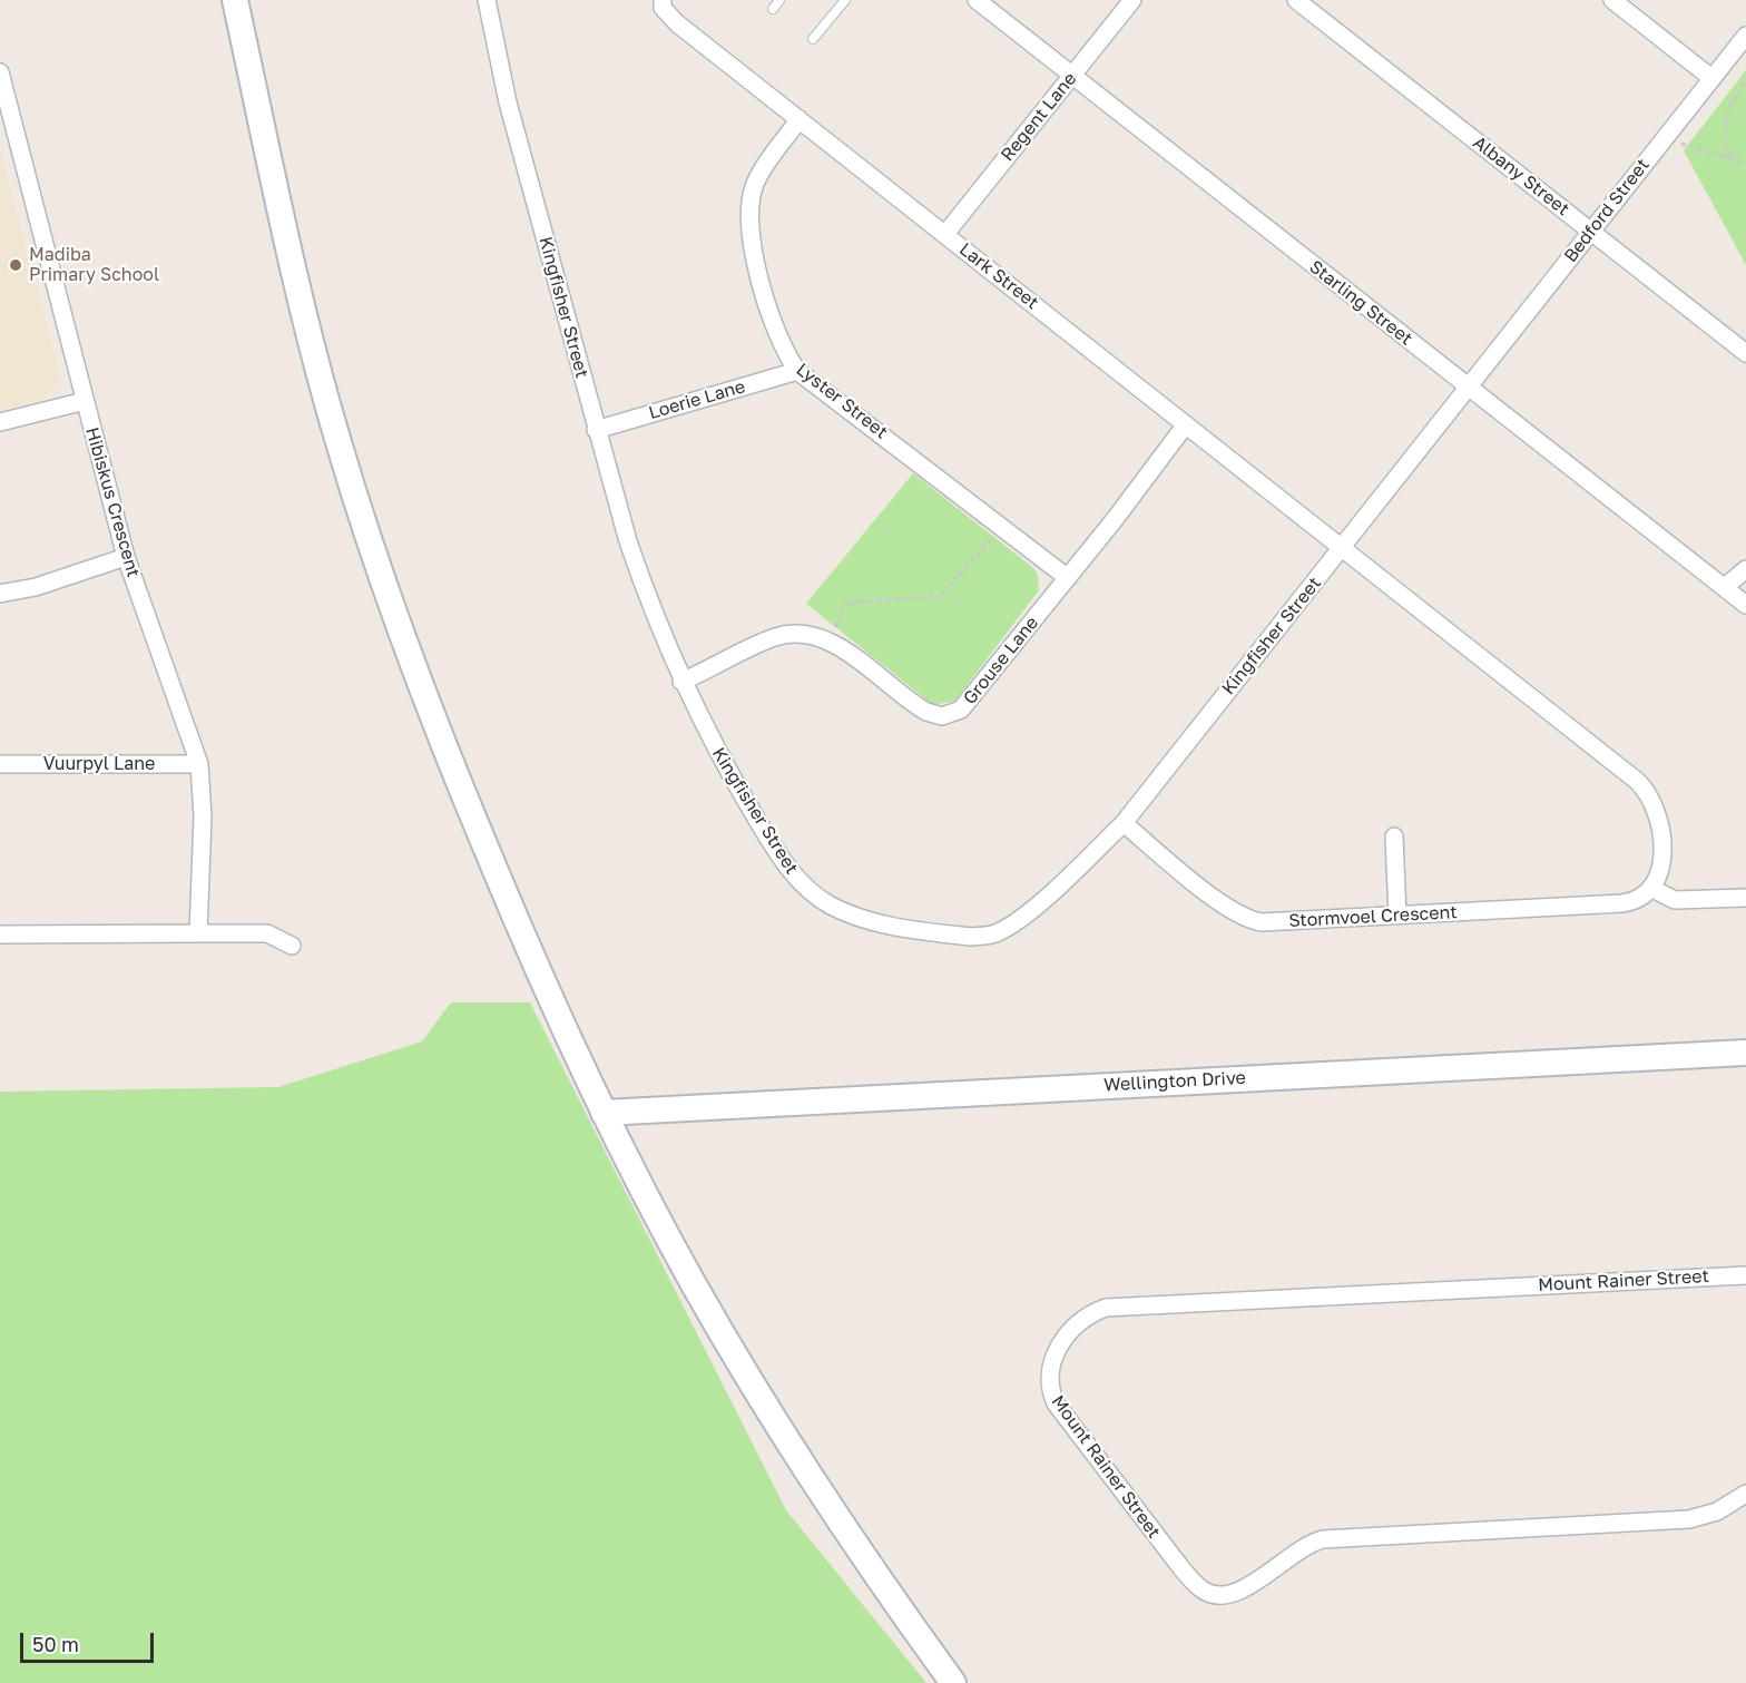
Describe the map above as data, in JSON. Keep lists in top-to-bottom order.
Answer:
{
  "streets": {
    "main road": ["Wellington Drive"],
    "street": [
      "Regent Lane",
      "Albany Street",
      "Bedford Street",
      "Lark Street",
      "Starling Street",
      "Kingfisher Street",
      "Loerie Lane",
      "Lyster Street",
      "Hibiskus Crescent",
      "Grouse Lane",
      "Vuurpyl Lane",
      "Stormvoel Crescent",
      "Mount Rainer Street"
    ]
  },
  "crossings": [
    ["Regent Lane", "Lark Street"],
    ["Regent Lane", "Starling Street"],
    ["Albany Street", "Bedford Street"],
    ["Bedford Street", "Starling Street"],
    ["Bedford Street", "Kingfisher Street"],
    ["Lark Street", "Kingfisher Street"],
    ["Lark Street", "Lyster Street"],
    ["Lark Street", "Grouse Lane"],
    ["Starling Street", "Kingfisher Street"],
    ["Kingfisher Street", "Loerie Lane"],
    ["Kingfisher Street", "Grouse Lane"],
    ["Kingfisher Street", "Stormvoel Crescent"],
    ["Loerie Lane", "Lyster Street"],
    ["Lyster Street", "Grouse Lane"],
    ["Hibiskus Crescent", "Vuurpyl Lane"]
  ],
  "places": ["Madiba Primary School"],
  "scale_bar": "50 m"
}
